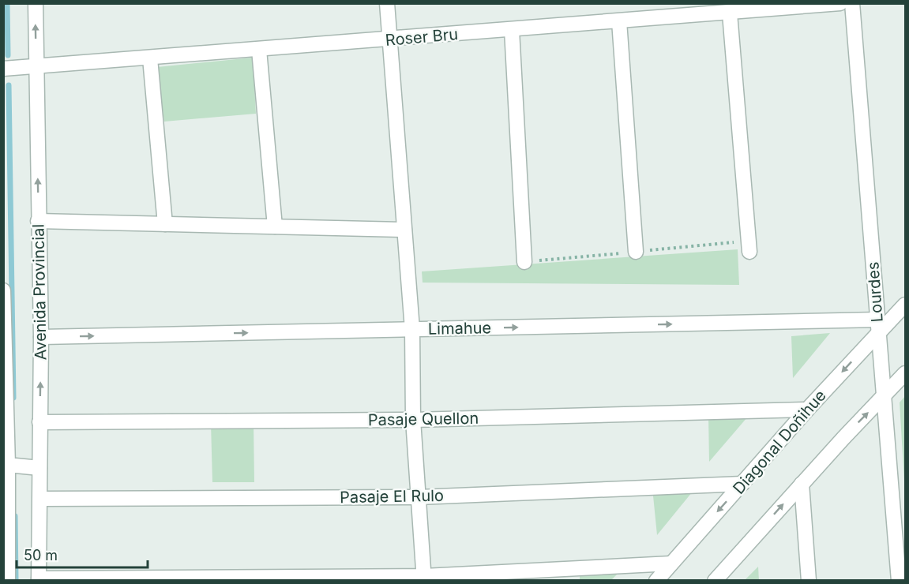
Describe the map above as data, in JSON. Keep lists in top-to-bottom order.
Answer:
{
  "streets": {
    "street": [
      "Roser Bru",
      "Avenida Provincial",
      "Lourdes",
      "Limahue",
      "Pasaje Quellon",
      "Diagonal Doñihue",
      "Pasaje El Rulo"
    ]
  },
  "crossings": [
    ["Roser Bru", "Avenida Provincial"],
    ["Avenida Provincial", "Limahue"],
    ["Avenida Provincial", "Pasaje Quellon"],
    ["Avenida Provincial", "Pasaje El Rulo"],
    ["Lourdes", "Limahue"],
    ["Lourdes", "Diagonal Doñihue"],
    ["Limahue", "Diagonal Doñihue"],
    ["Pasaje Quellon", "Diagonal Doñihue"],
    ["Diagonal Doñihue", "Pasaje El Rulo"]
  ],
  "scale_bar": "50 m"
}
